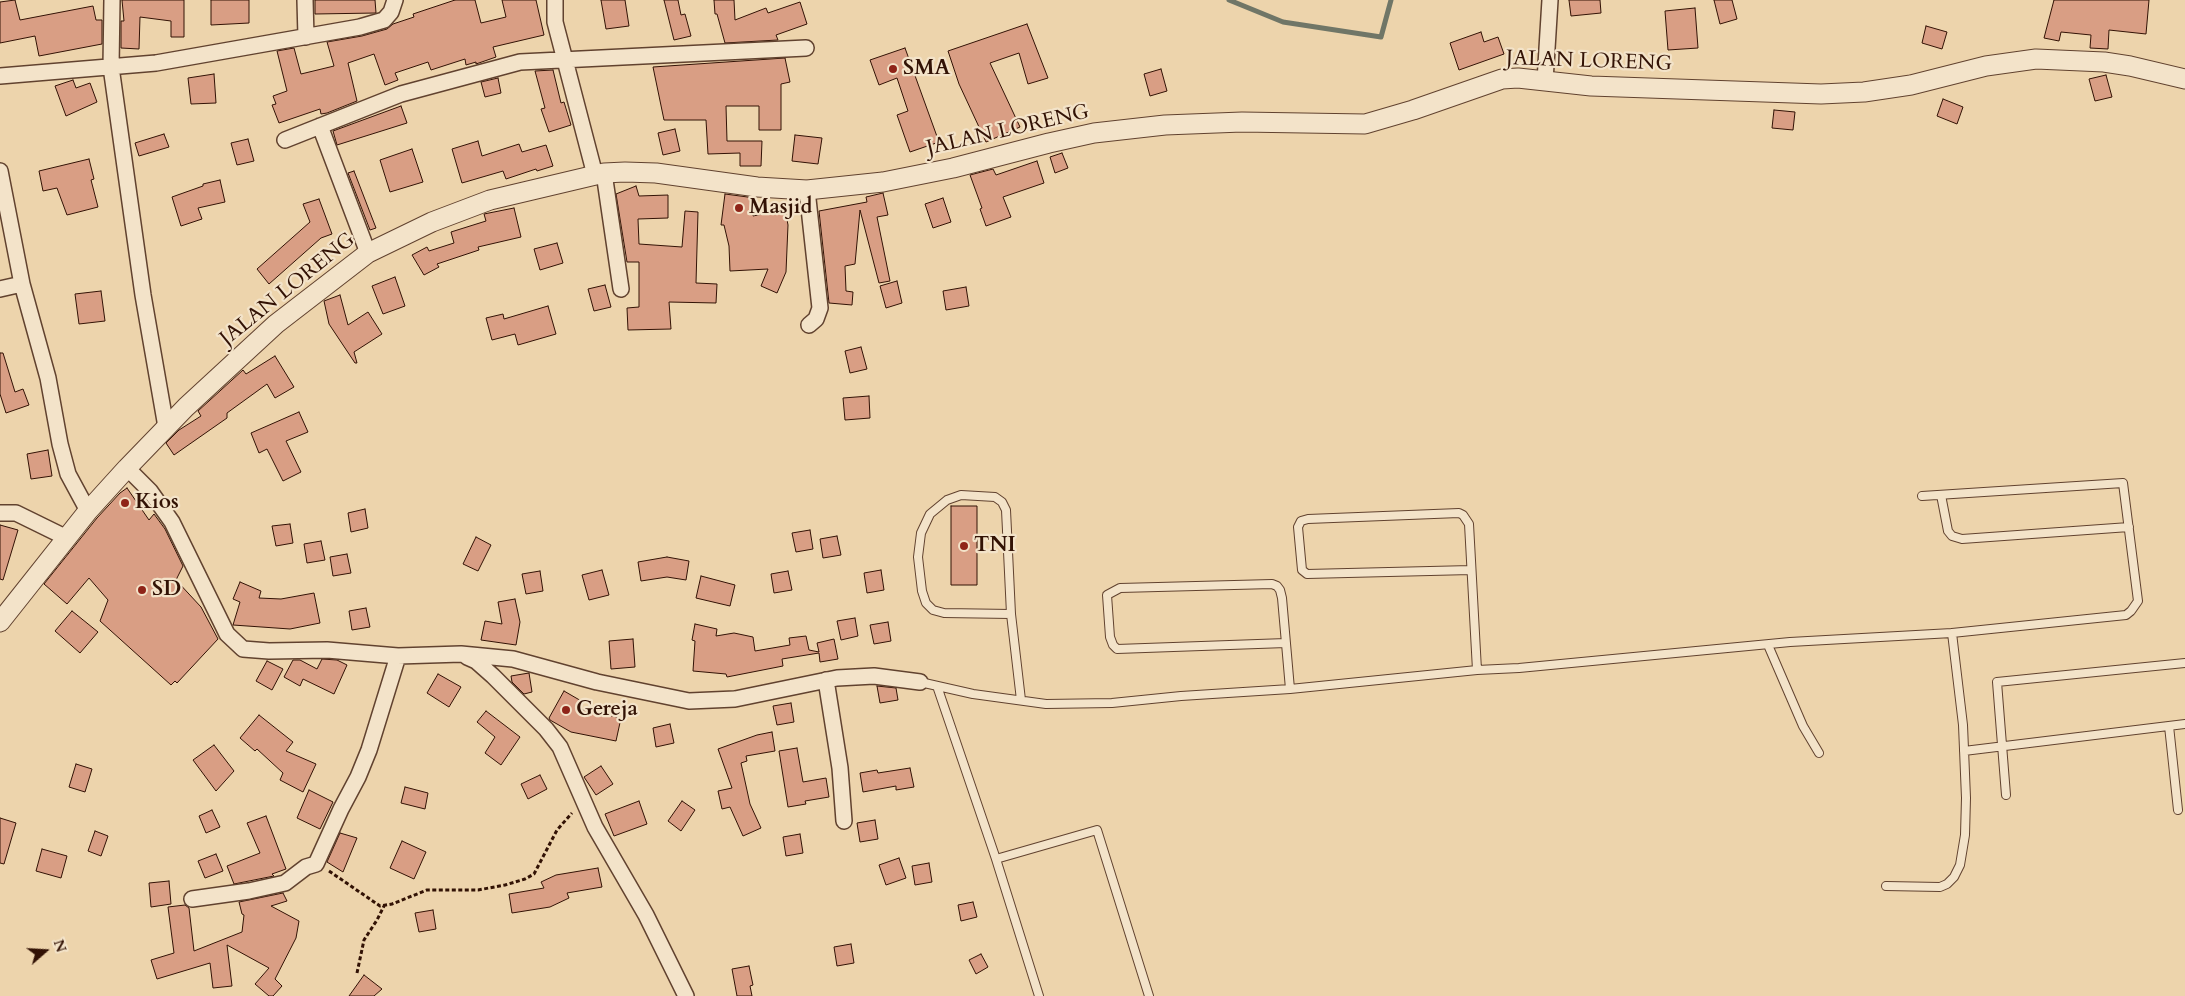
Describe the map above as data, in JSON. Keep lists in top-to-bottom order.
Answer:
{
  "streets": {
    "street": ["JALAN LORENG"]
  },
  "places": [
    "SMA",
    "Masjid",
    "Kios",
    "TNI",
    "SD",
    "Gereja"
  ],
  "north": "right"
}
